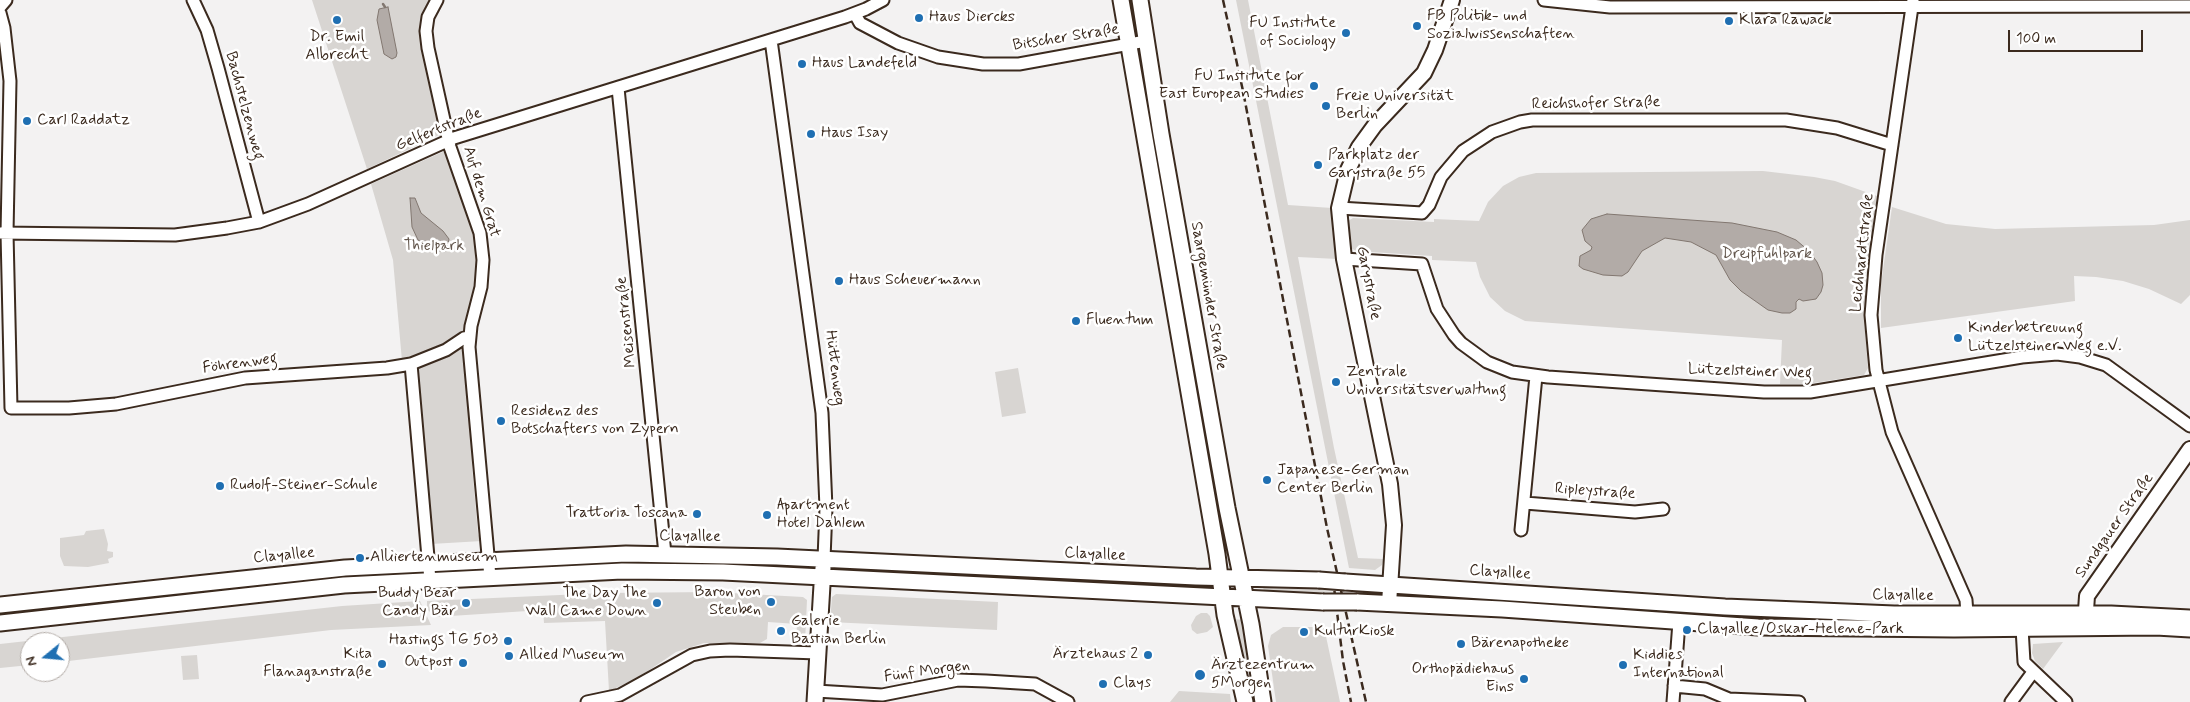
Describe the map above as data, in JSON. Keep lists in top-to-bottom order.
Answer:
{
  "streets": {
    "main road": ["Saargemünder Straße", "Hüttenweg", "Clayallee"],
    "street": [
      "Bitscher Straße",
      "Reichshofer Straße",
      "Bachstelzenweg",
      "Gelfertstraße",
      "Auf dem Grat",
      "Leichhardtstraße",
      "Garystraße",
      "Meisenstraße",
      "Föhrenweg",
      "Lützelsteiner Weg",
      "Ripleystraße",
      "Sundgauer Straße",
      "Fünf Morgen"
    ]
  },
  "crossings": [
    ["Bitscher Straße", "Gelfertstraße"],
    ["Bitscher Straße", "Saargemünder Straße"],
    ["Reichshofer Straße", "Leichhardtstraße"],
    ["Reichshofer Straße", "Garystraße"],
    ["Bachstelzenweg", "Gelfertstraße"],
    ["Gelfertstraße", "Auf dem Grat"],
    ["Gelfertstraße", "Meisenstraße"],
    ["Gelfertstraße", "Föhrenweg"],
    ["Gelfertstraße", "Hüttenweg"],
    ["Auf dem Grat", "Föhrenweg"],
    ["Auf dem Grat", "Clayallee"],
    ["Leichhardtstraße", "Lützelsteiner Weg"],
    ["Leichhardtstraße", "Clayallee"],
    ["Garystraße", "Lützelsteiner Weg"],
    ["Garystraße", "Clayallee"],
    ["Saargemünder Straße", "Clayallee"],
    ["Meisenstraße", "Clayallee"],
    ["Hüttenweg", "Clayallee"],
    ["Hüttenweg", "Fünf Morgen"],
    ["Sundgauer Straße", "Clayallee"]
  ],
  "parks": ["Thielpark", "Dreipfuhlpark"],
  "places": [
    "Haus Diercks",
    "Dr. Emil Albrecht",
    "Klara Rawack",
    "FB Politik- und Sozialwissenschaften",
    "FU Institute of Sociology",
    "Haus Landefeld",
    "FU Institute for East European Studies",
    "Freie Universität Berlin",
    "Carl Raddatz",
    "Haus Isay",
    "Parkplatz der Garystraße 55",
    "Haus Scheuermann",
    "Fluentum",
    "Kinderbetreuung Lützelsteiner Weg e.V.",
    "Zentrale Universitätsverwaltung",
    "Residenz des Botschafters von Zypern",
    "Japanese-German Center Berlin",
    "Rudolf-Steiner-Schule",
    "Trattoria Toscana",
    "Apartment Hotel Dahlem",
    "Alliiertenmuseum",
    "Baron von Steuben",
    "Buddy Bear Candy Bär",
    "The Day The Wall Came Down",
    "Clayallee/Oskar-Helene-Park",
    "Galerie Bastian Berlin",
    "KulturKiosk",
    "Hastings TG 503",
    "Bärenapotheke",
    "Ärztehaus 2",
    "Allied Museum",
    "Outpost",
    "Kita Flanaganstraße",
    "Kiddies International",
    "Ärztezentrum 5Morgen",
    "Orthopädiehaus Eins",
    "Clays"
  ],
  "scale_bar": "100 m",
  "north": "left"
}
